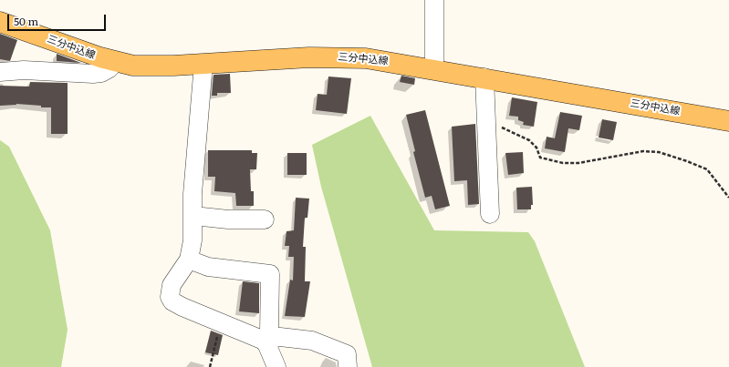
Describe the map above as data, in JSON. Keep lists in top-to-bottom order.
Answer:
{
  "streets": {
    "main road": ["三分中込線"]
  },
  "scale_bar": "50 m"
}
